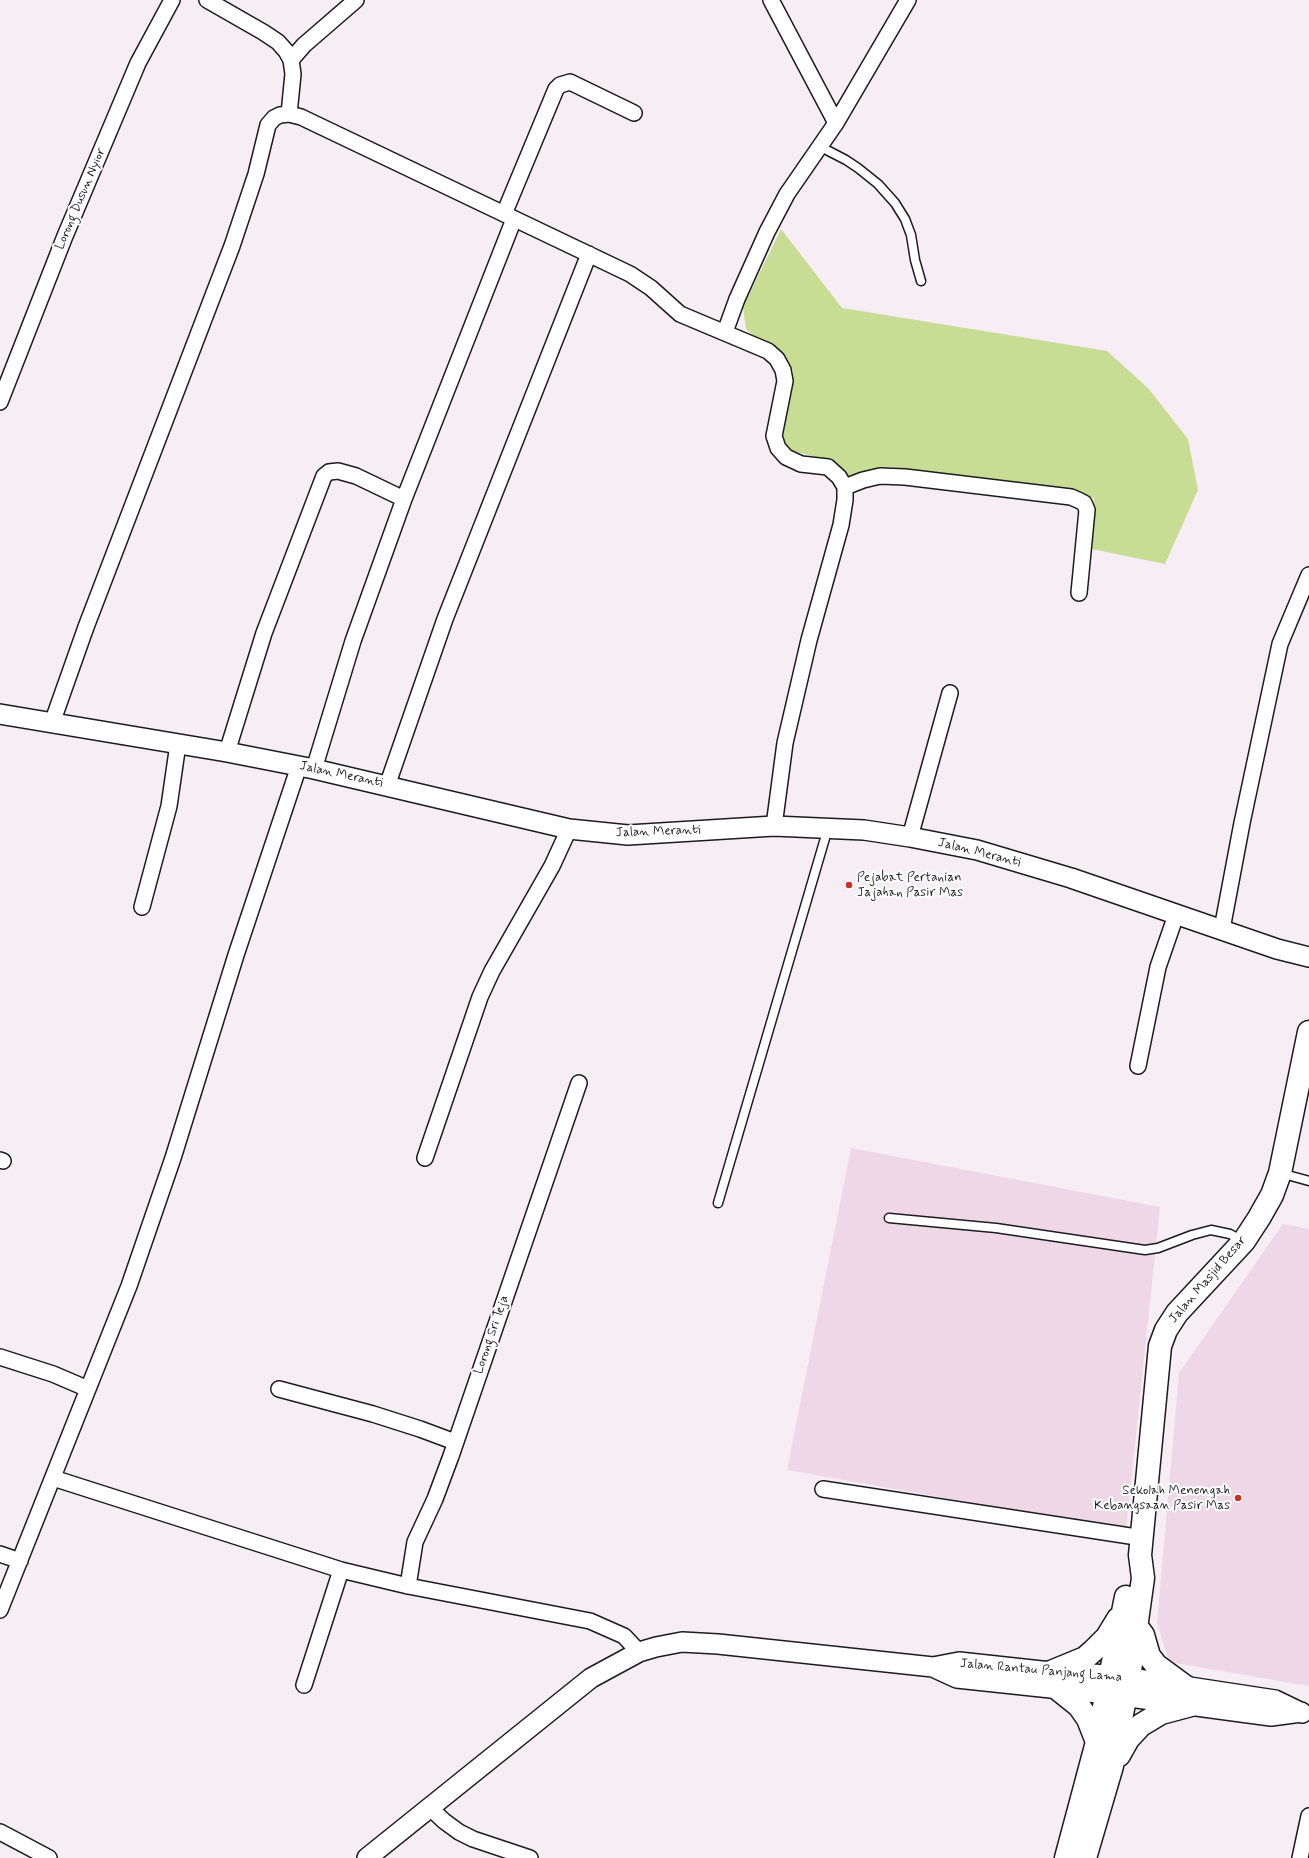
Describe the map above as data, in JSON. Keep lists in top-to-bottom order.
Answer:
{
  "streets": {
    "main road": ["Jalan Masjid Besar"],
    "street": [
      "Lorong Dusun Nyior",
      "Jalan Meranti",
      "Lorong Sri Teja",
      "Jalan Rantau Panjang Lama"
    ]
  },
  "places": ["Pejabat Pertanian Jajahan Pasir Mas", "Sekolah Menengah Kebangsaan Pasir Mas"]
}
